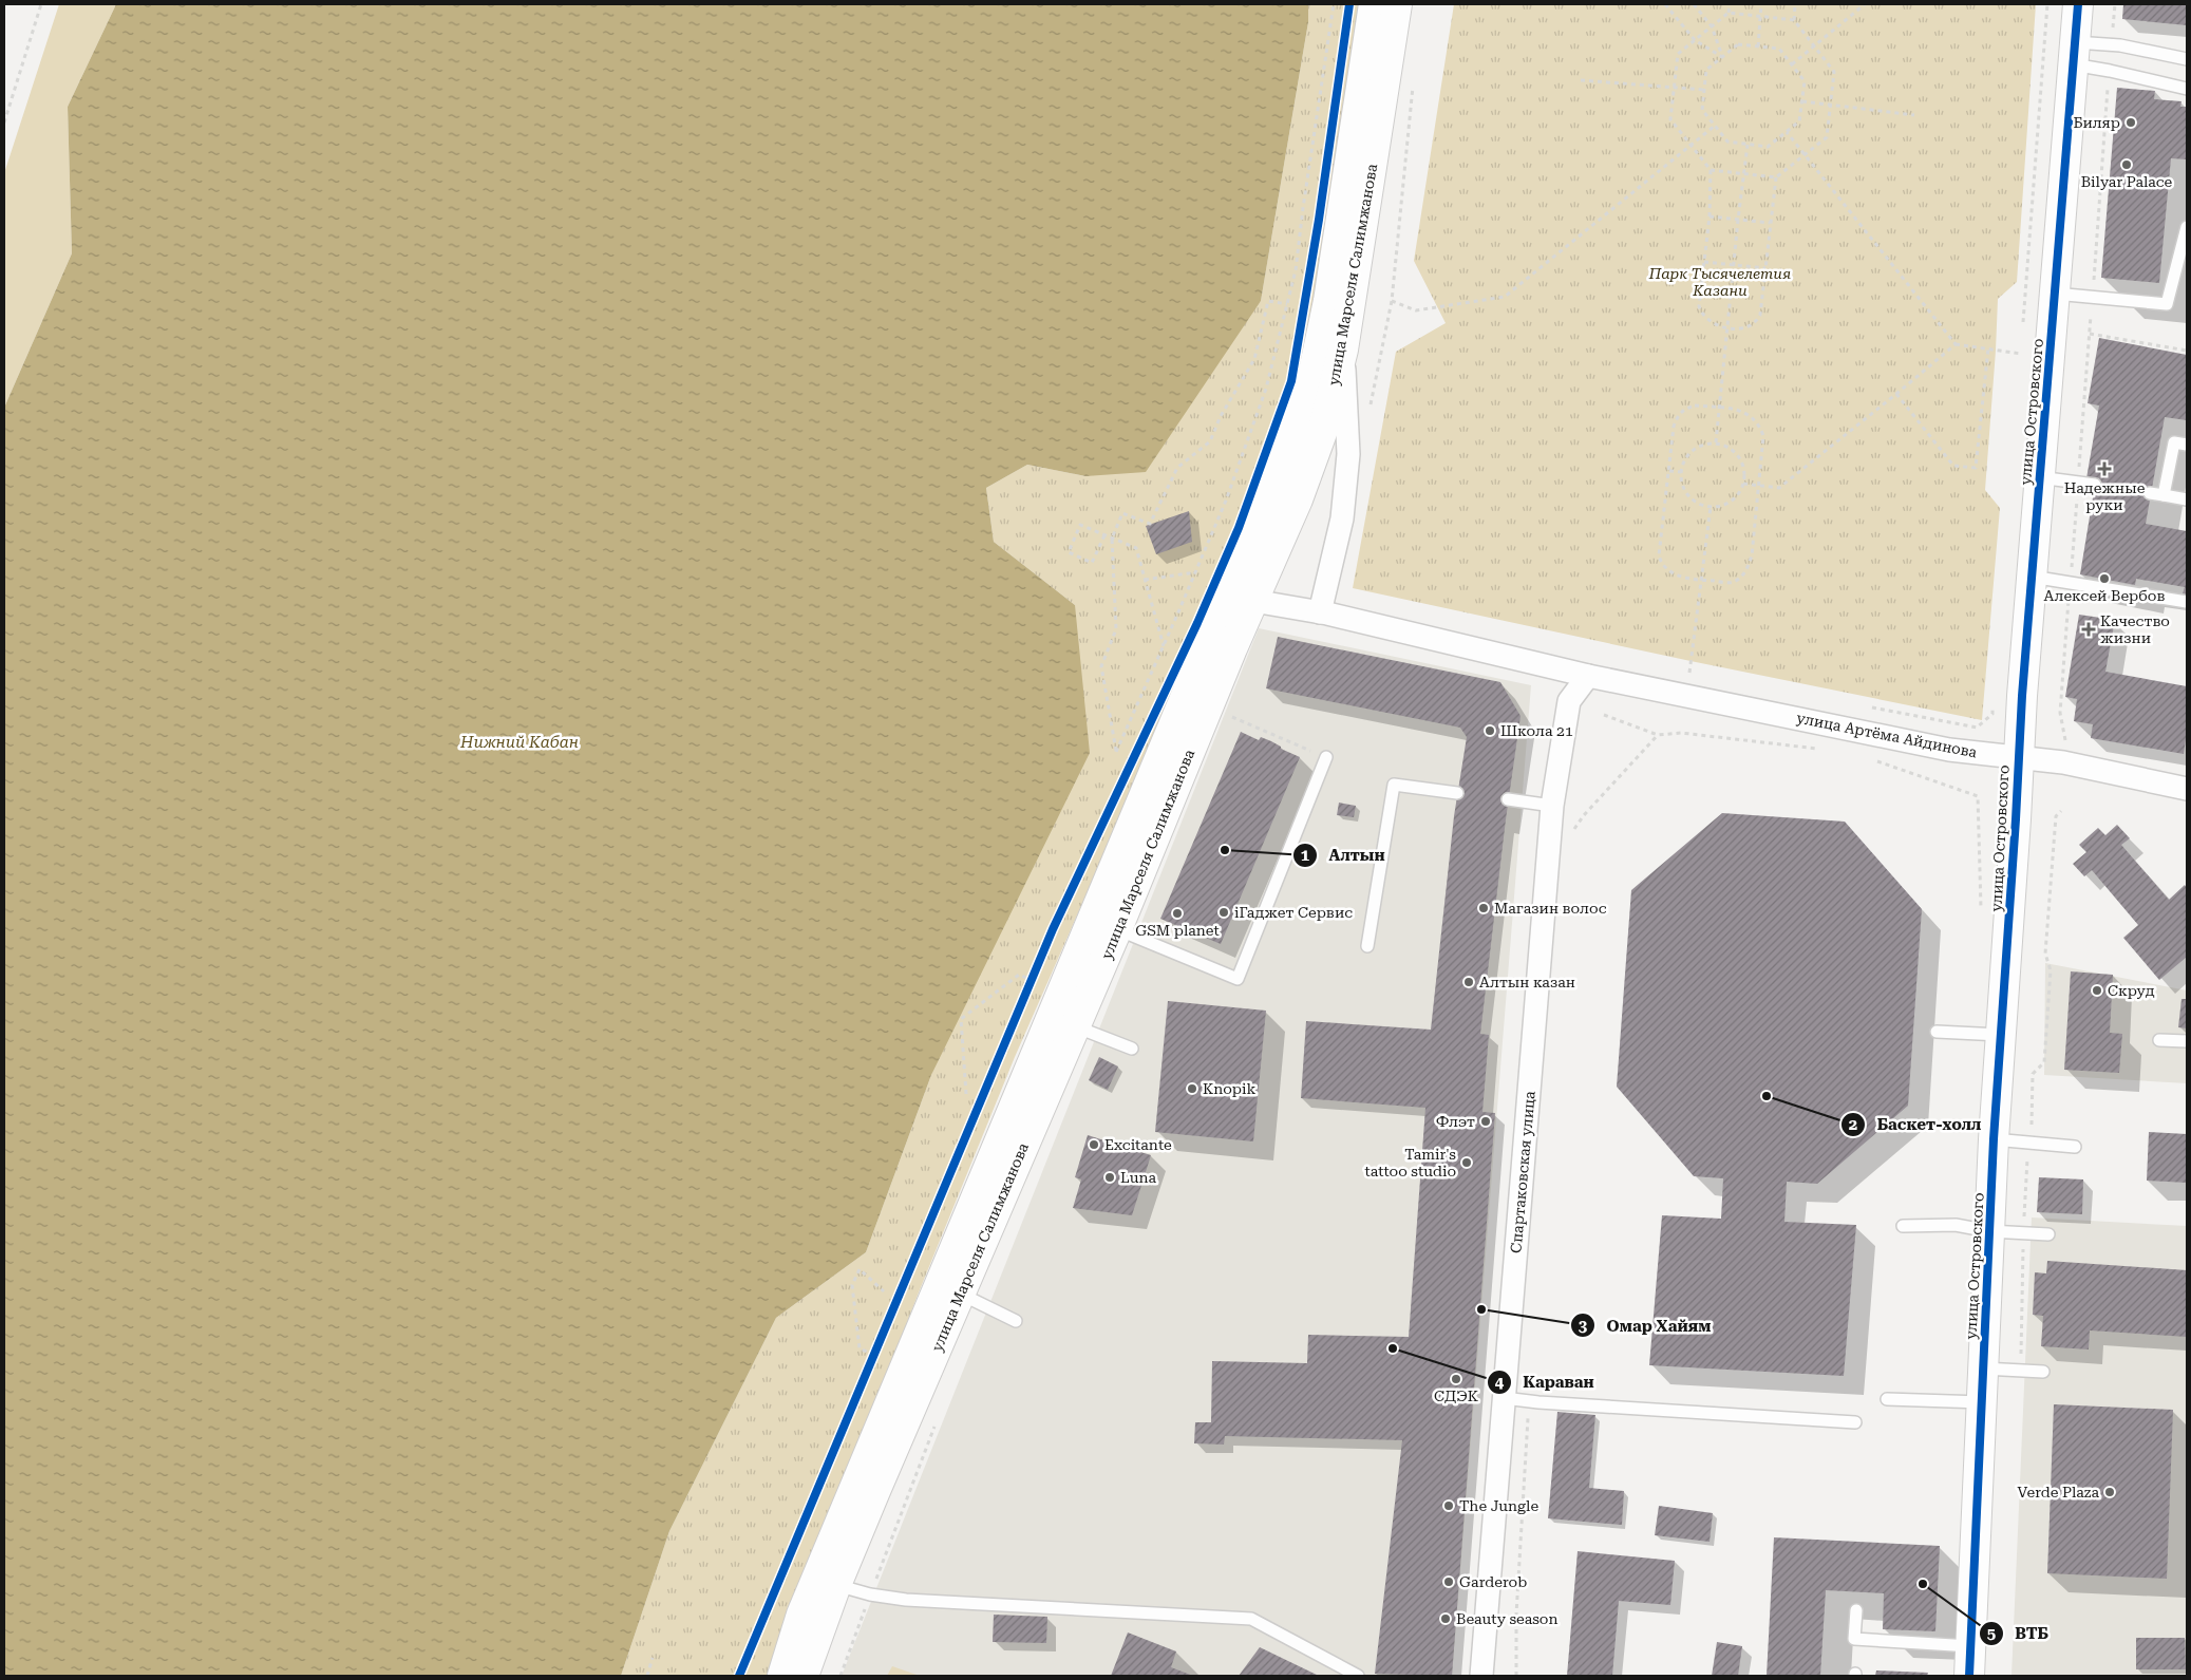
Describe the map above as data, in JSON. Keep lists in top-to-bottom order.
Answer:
{
  "streets": {
    "main road": ["улица Марселя Салимжанова", "улица Островского"],
    "street": ["улица Артёма Айдинова", "Спартаковская улица"]
  },
  "crossings": [
    ["улица Марселя Салимжанова", "улица Артёма Айдинова"],
    ["улица Островского", "улица Артёма Айдинова"],
    ["улица Артёма Айдинова", "Спартаковская улица"]
  ],
  "water": ["Нижний Кабан"],
  "parks": ["Парк Тысячелетия Казани"],
  "places": {
    "other": [
      "Биляр",
      "Bilyar Palace",
      "Алексей Вербов",
      "Школа 21",
      "Алтын",
      "Магазин волос",
      "iГаджет Сервис",
      "GSM planet",
      "Алтын казан",
      "Скруд",
      "Knopik",
      "Баскет-холл",
      "Флэт",
      "Excitante",
      "Tamir's tattoo studio",
      "Luna",
      "Омар Хайям",
      "Караван",
      "СДЭК",
      "Verde Plaza",
      "The Jungle",
      "Garderob",
      "ВТБ",
      "Beauty season"
    ],
    "health": ["Надежные руки", "Качество жизни"]
  }
}
